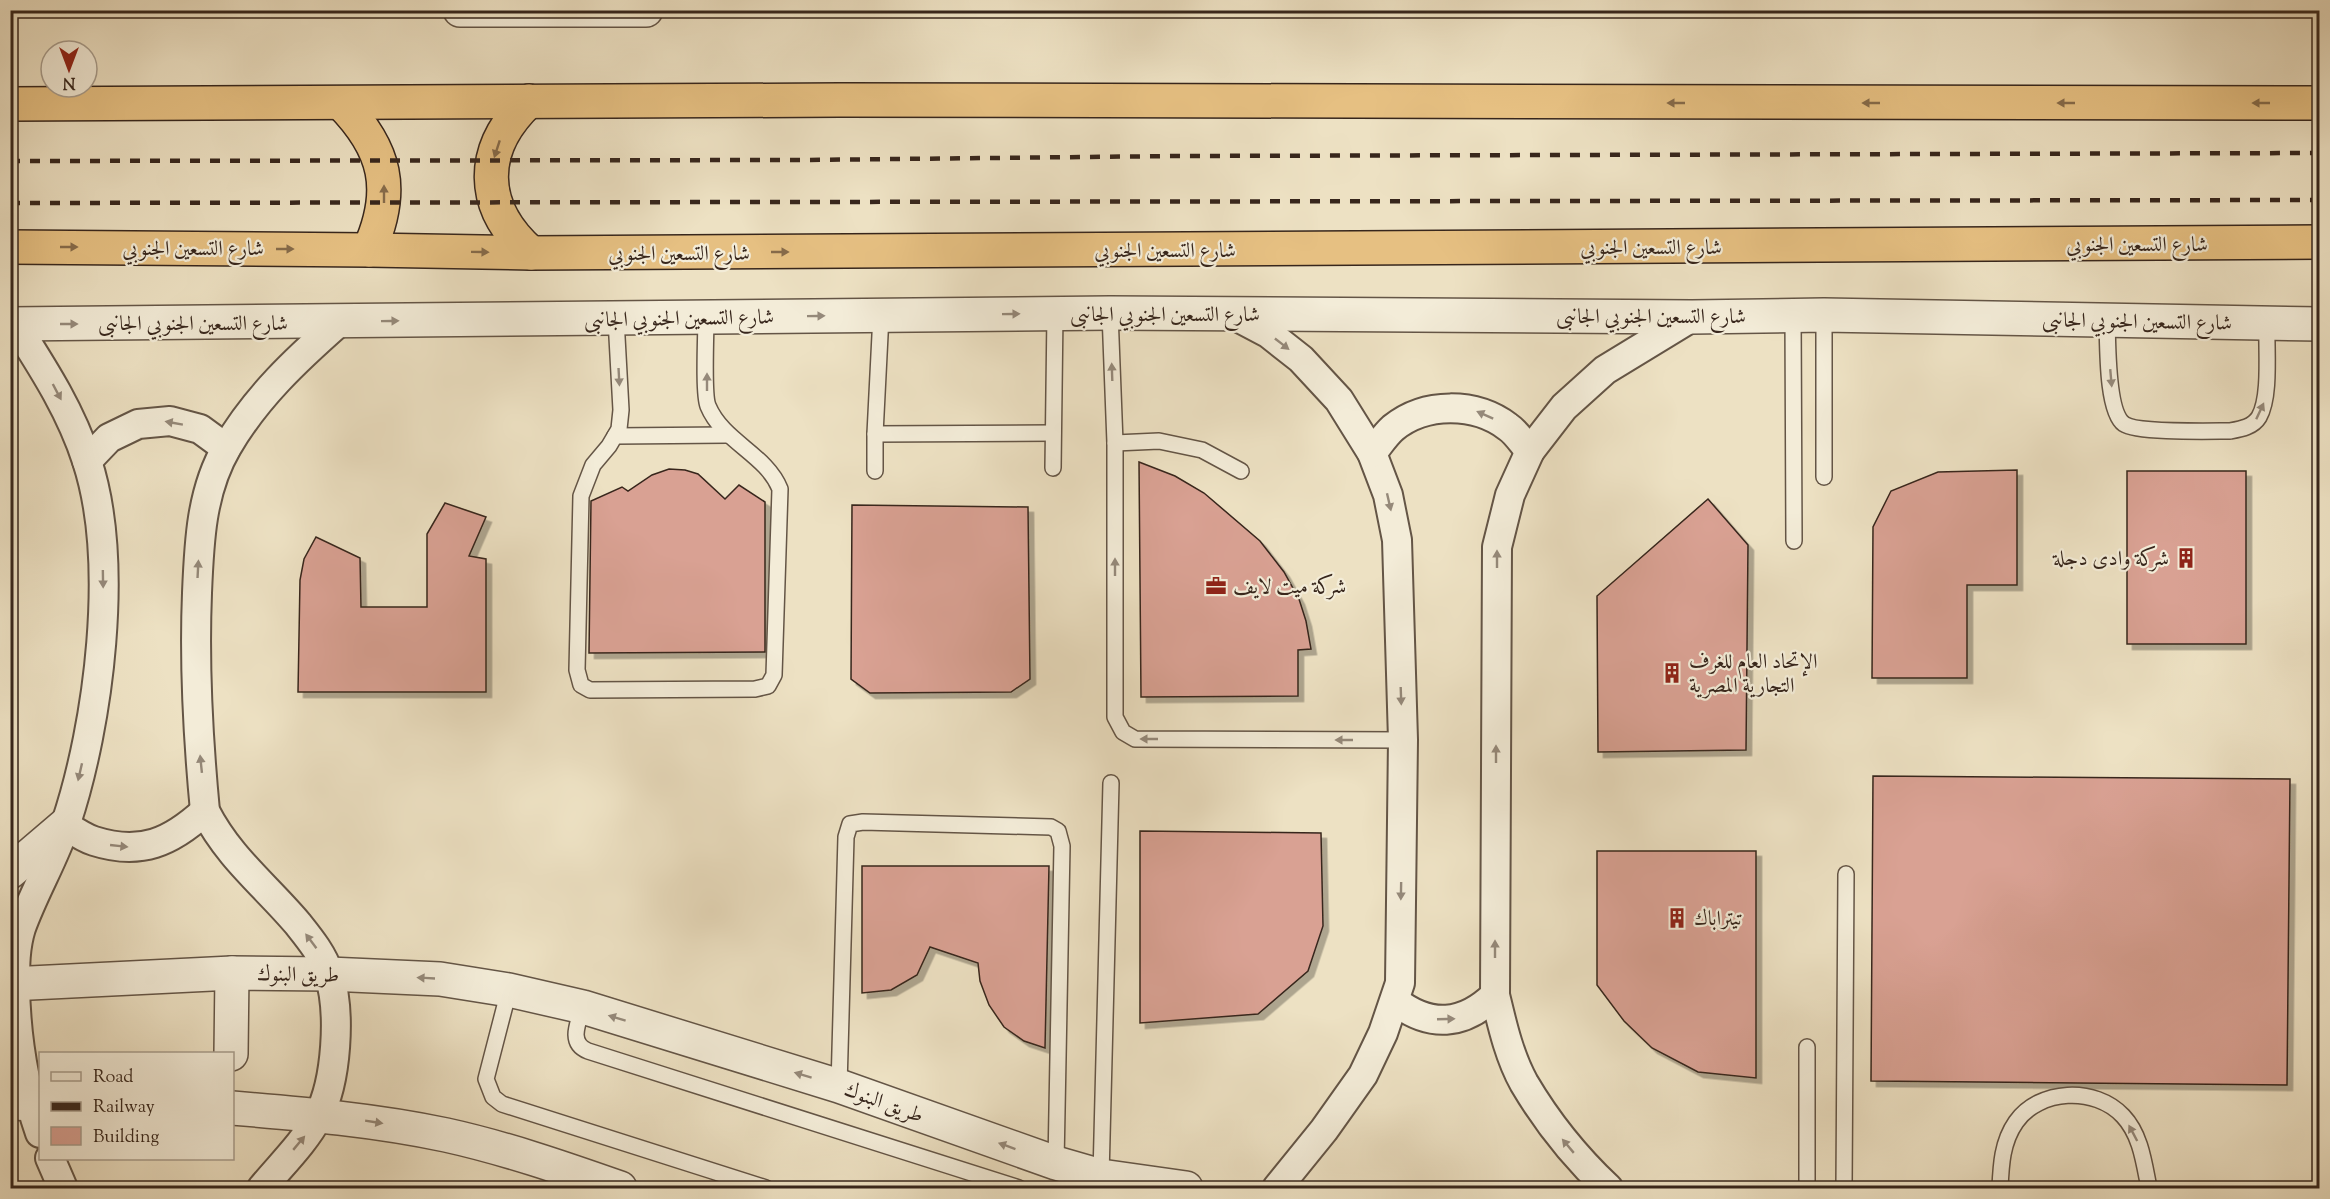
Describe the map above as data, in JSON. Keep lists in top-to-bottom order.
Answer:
{
  "streets": {
    "highway": ["شارع التسعين الجنوبي"],
    "street": ["شارع التسعين الجنوبي الجانبى", "طريق البنوك"]
  },
  "one_way": ["شارع التسعين الجنوبي الجانبى"],
  "places": {
    "building": ["شركة وادى دجلة", "الإتحاد العام للغرف التجارية المصرية", "تيتراباك"],
    "office": ["شركة ميت لايف"]
  },
  "legend": ["Road", "Railway", "Building"],
  "north": "bottom"
}
